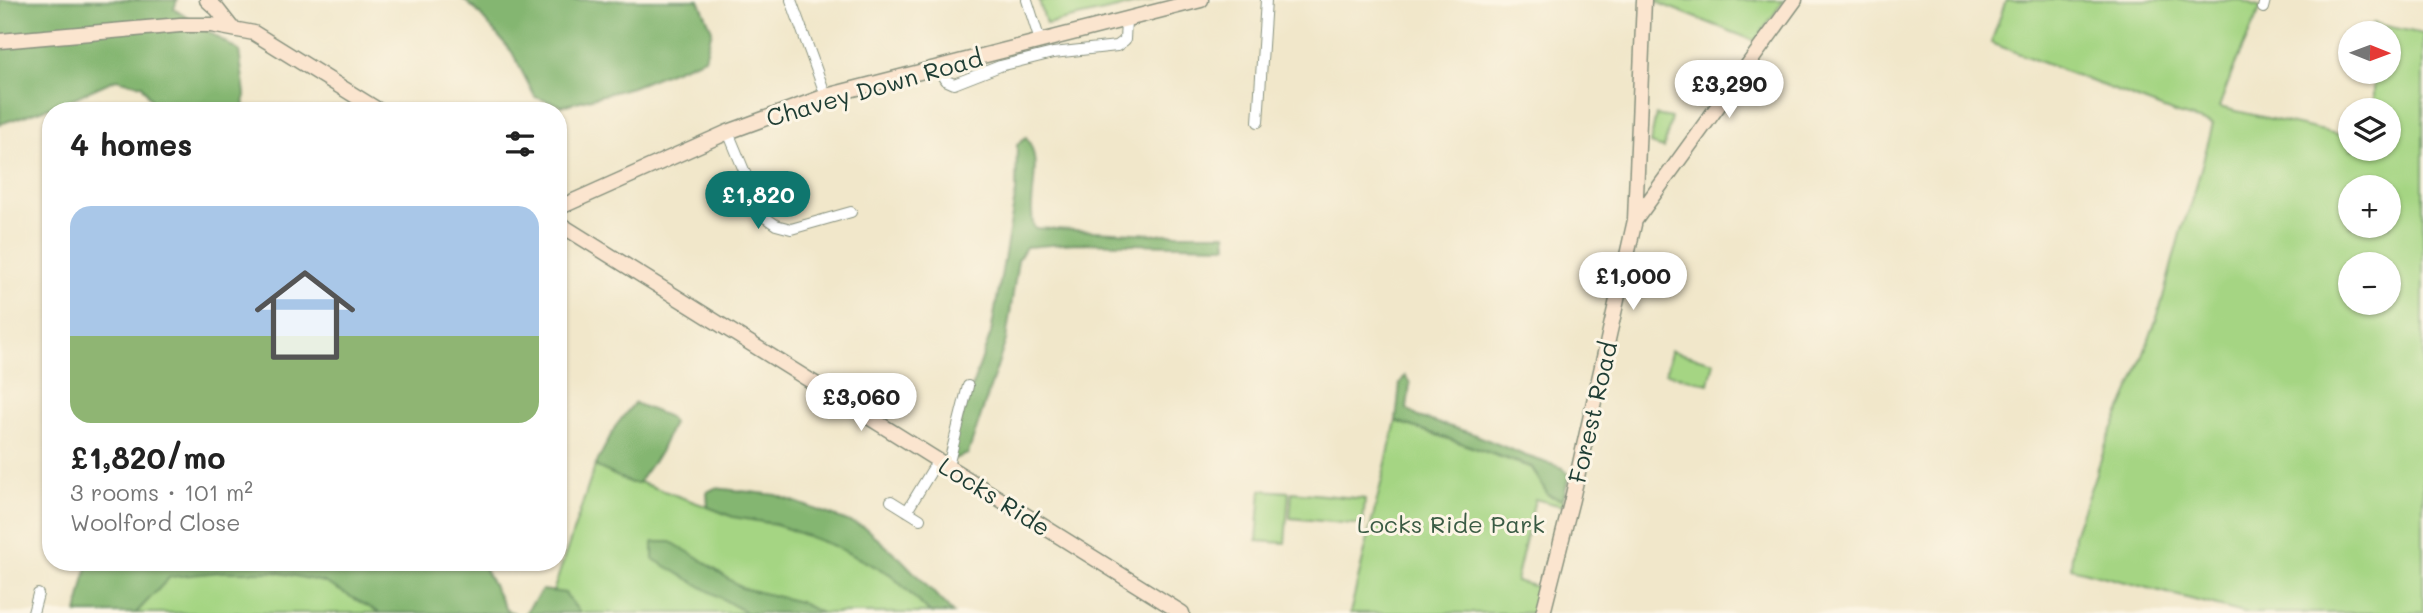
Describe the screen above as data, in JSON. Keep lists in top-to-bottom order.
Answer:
{
  "streets": {
    "main road": ["Chavey Down Road", "Forest Road", "Locks Ride"]
  },
  "parks": ["Locks Ride Park"],
  "north": "right",
  "page": {
    "map_buttons": ["+", "−"],
    "price": [
      "£3,290",
      "£1,820",
      "£1,000",
      "£3,060"
    ],
    "heading": "4 homes",
    "list": [
      {
        "name": "£1,820/mo",
        "note": "3 rooms · 101 m² · Woolford Close"
      }
    ]
  }
}
